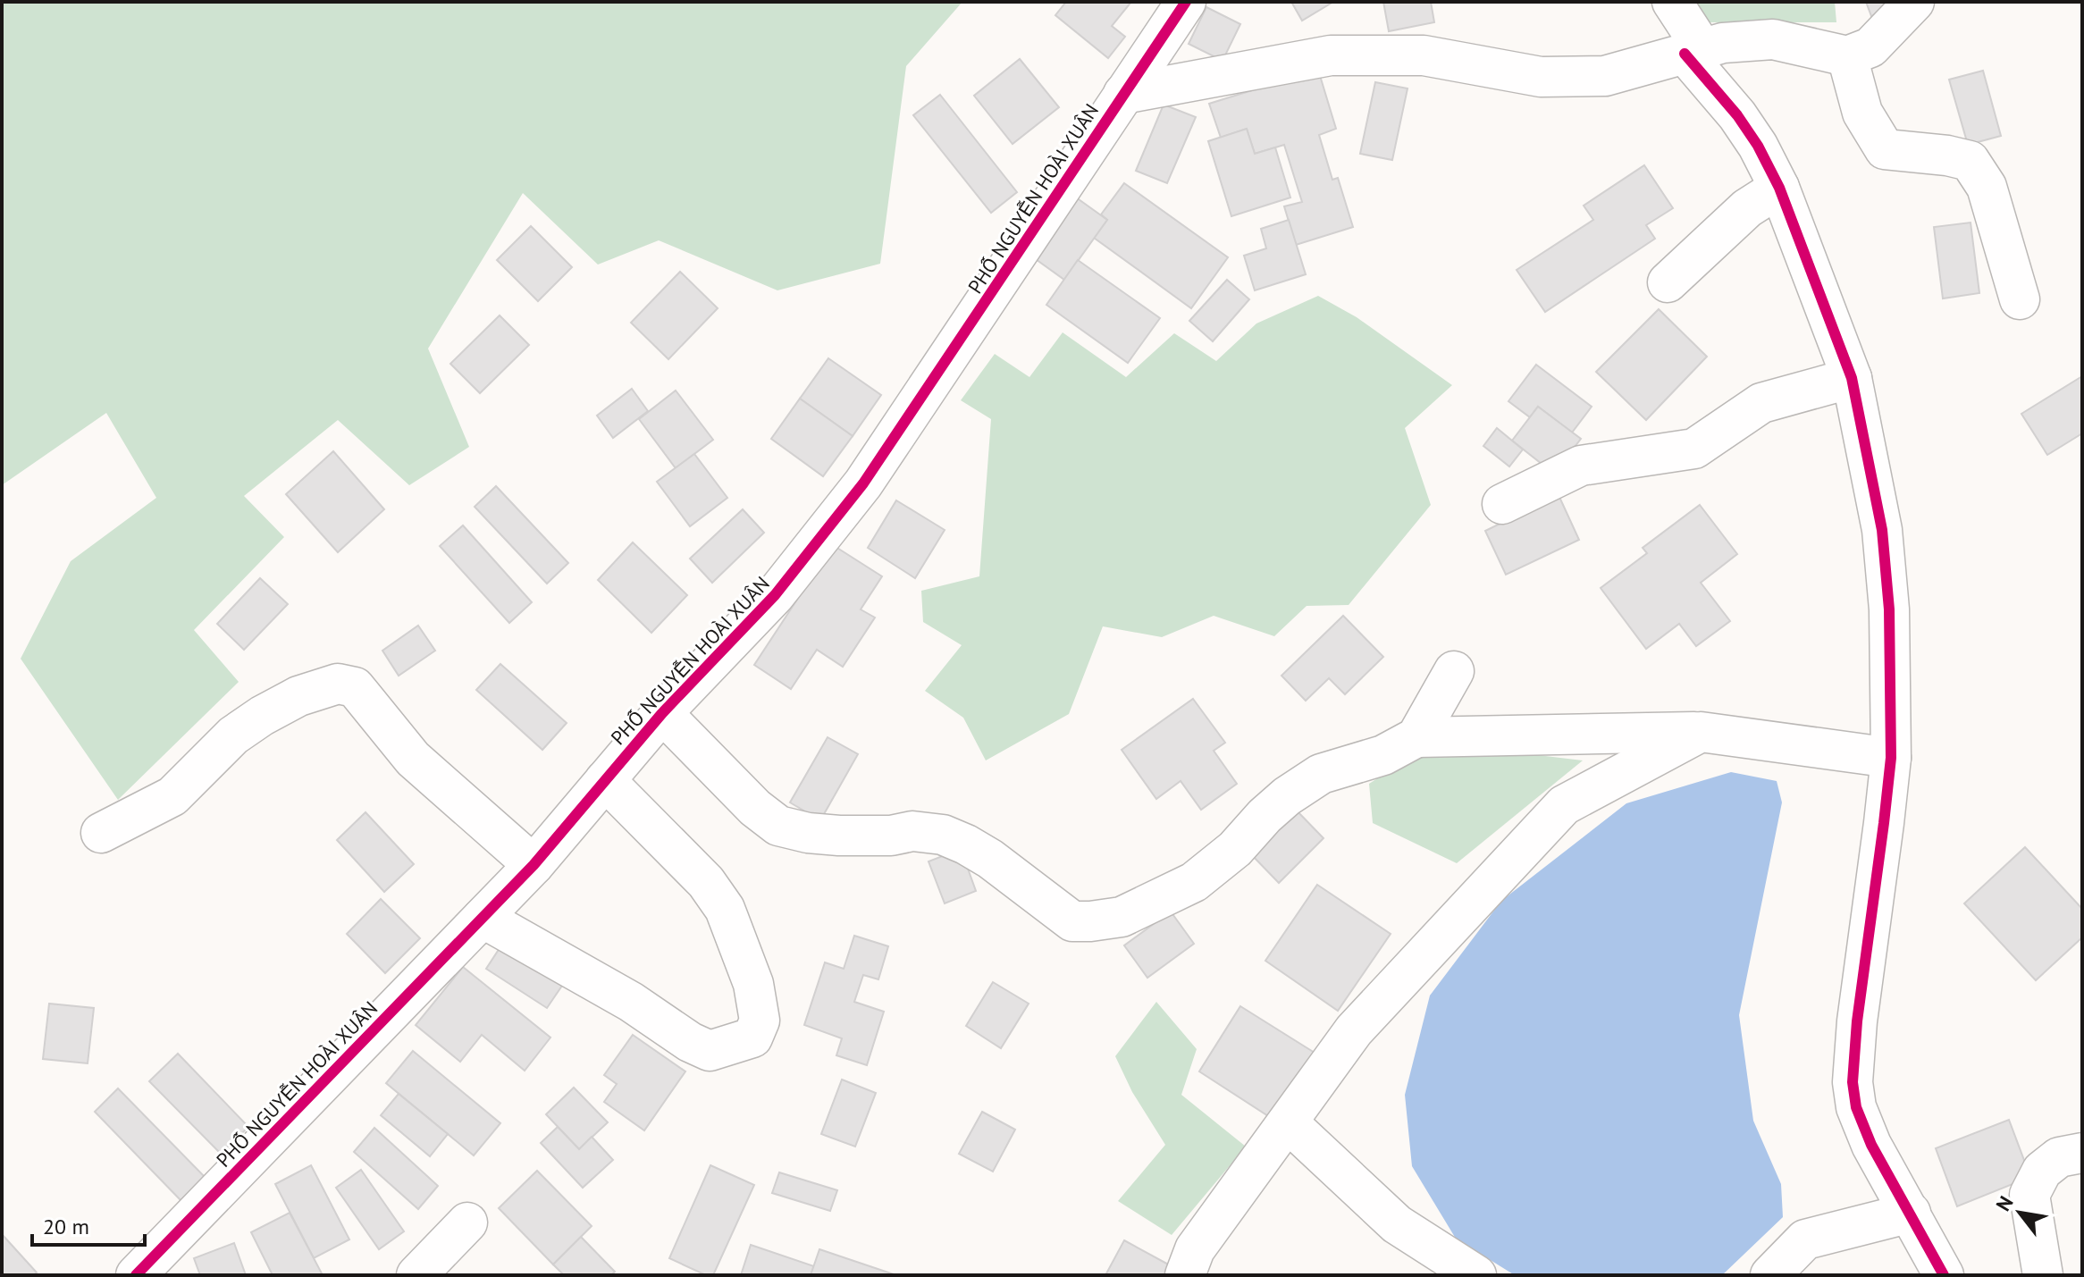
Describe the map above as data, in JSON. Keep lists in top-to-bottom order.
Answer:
{
  "streets": {
    "street": ["PHỐ NGUYỄN HOÀI XUÂN"]
  },
  "scale_bar": "20 m",
  "north": "top left"
}
